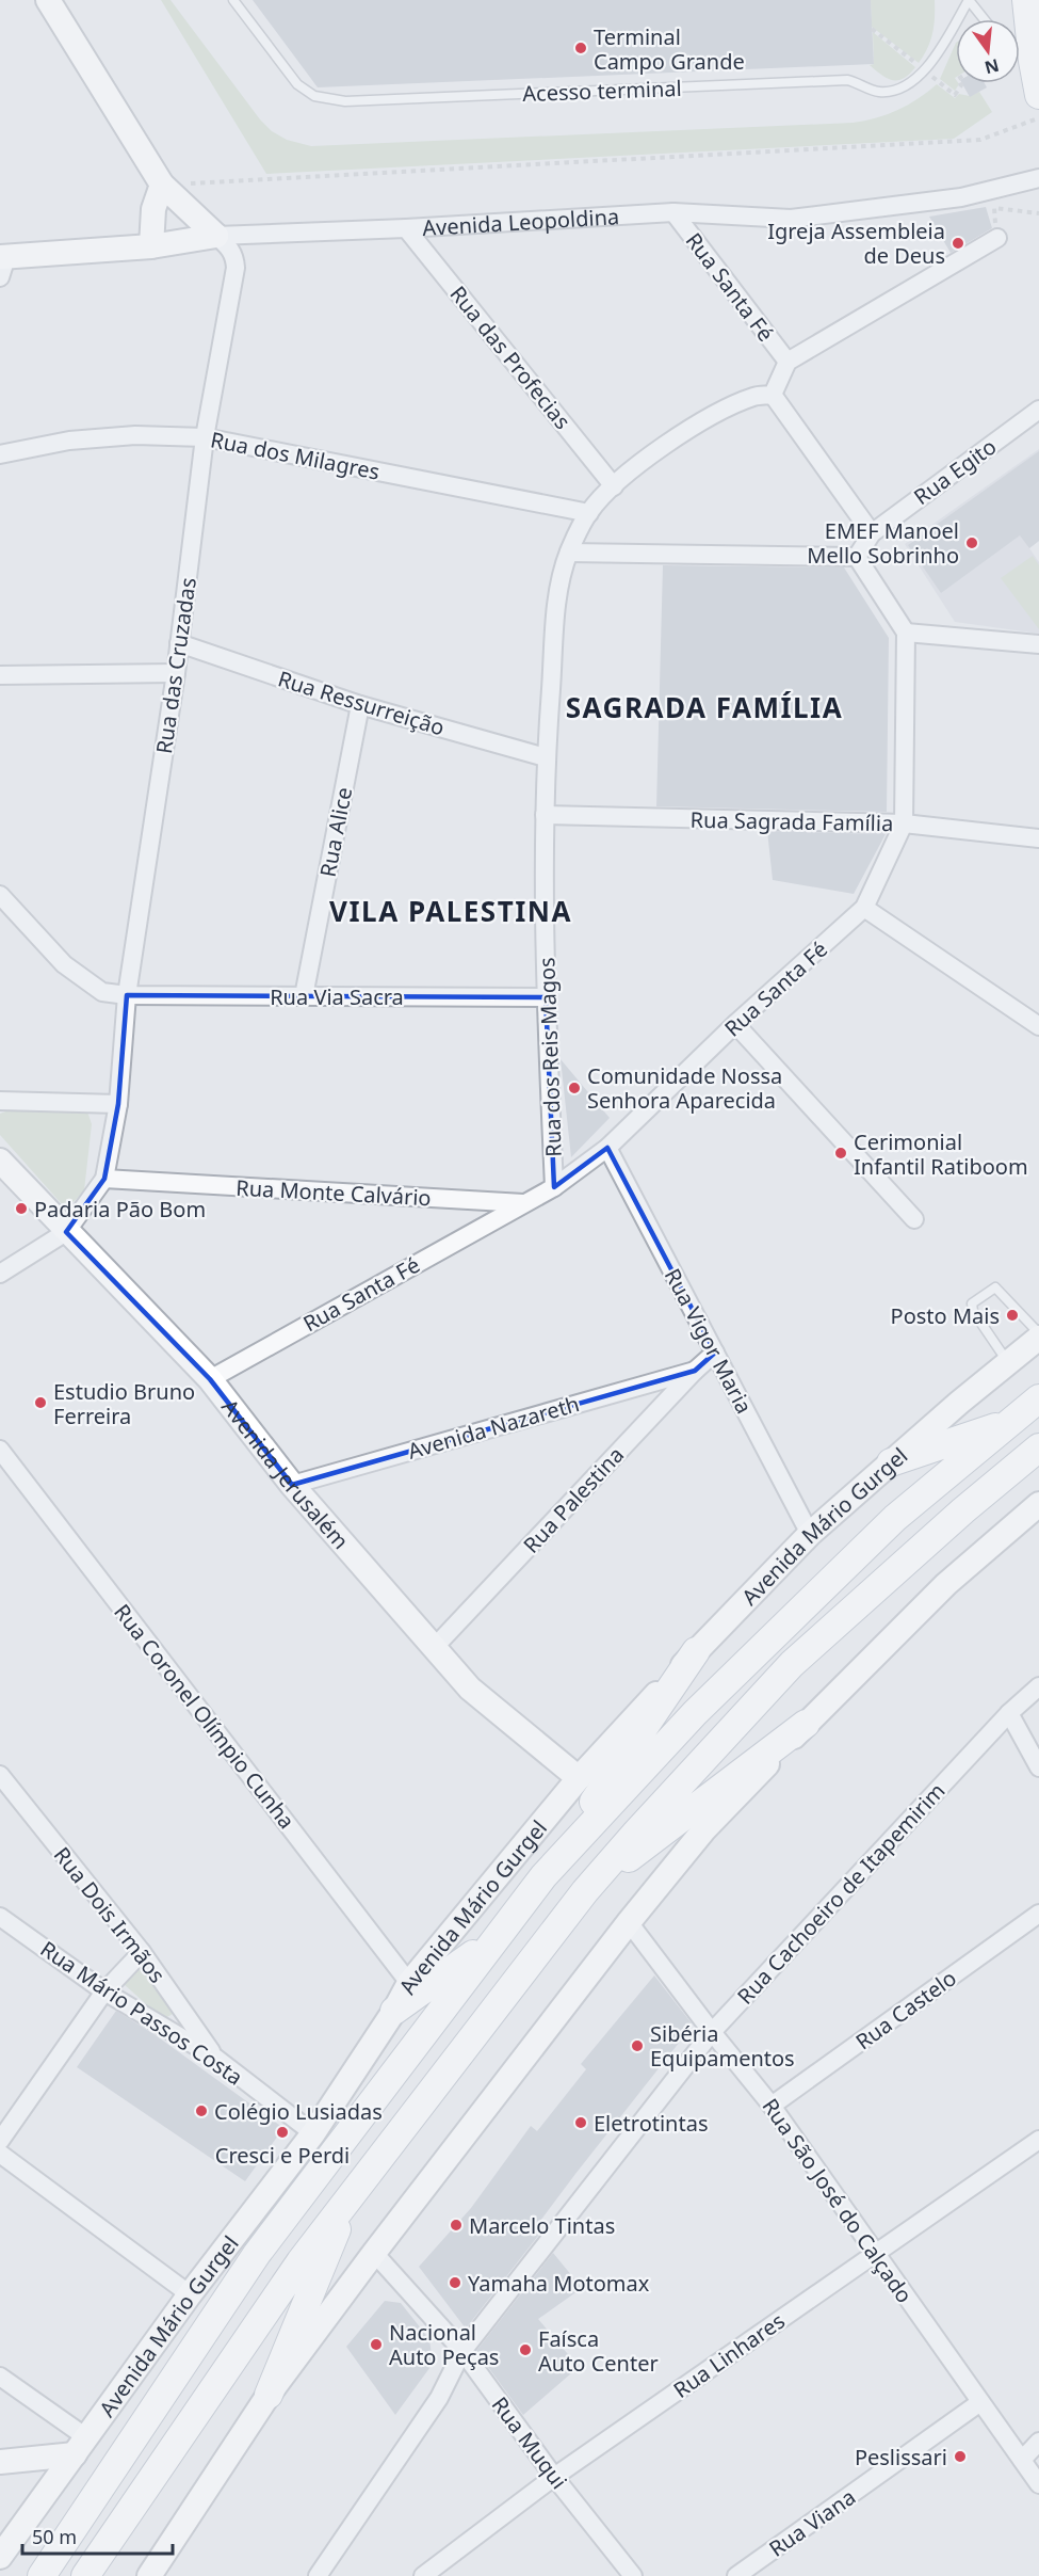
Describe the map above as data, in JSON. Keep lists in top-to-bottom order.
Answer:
{
  "streets": {
    "main road": ["Avenida Leopoldina", "Avenida Jerusalém", "Avenida Mário Gurgel"],
    "street": [
      "Rua Santa Fé",
      "Rua das Profecias",
      "Rua dos Milagres",
      "Rua Egito",
      "Rua das Cruzadas",
      "Rua Ressurreição",
      "Rua Sagrada Família",
      "Rua Alice",
      "Rua Via Sacra",
      "Rua dos Reis Magos",
      "Rua Monte Calvário",
      "Rua Vigor Maria",
      "Avenida Nazareth",
      "Rua Palestina",
      "Rua Coronel Olímpio Cunha",
      "Rua Cachoeiro de Itapemirim",
      "Rua Dois Irmãos",
      "Rua Castelo",
      "Rua Mário Passos Costa",
      "Rua São José do Calçado",
      "Rua Linhares",
      "Rua Muqui",
      "Rua Viana"
    ],
    "lane": ["Acesso terminal"]
  },
  "crossings": [
    ["Avenida Leopoldina", "Rua Santa Fé"],
    ["Avenida Leopoldina", "Rua das Profecias"],
    ["Avenida Leopoldina", "Rua das Cruzadas"],
    ["Rua Santa Fé", "Rua Sagrada Família"],
    ["Rua Santa Fé", "Rua dos Reis Magos"],
    ["Rua Santa Fé", "Rua Monte Calvário"],
    ["Rua Santa Fé", "Rua Vigor Maria"],
    ["Rua Santa Fé", "Avenida Jerusalém"],
    ["Rua das Profecias", "Rua dos Reis Magos"],
    ["Rua dos Milagres", "Rua das Cruzadas"],
    ["Rua dos Milagres", "Rua dos Reis Magos"],
    ["Rua das Cruzadas", "Rua Ressurreição"],
    ["Rua das Cruzadas", "Rua Via Sacra"],
    ["Rua das Cruzadas", "Rua Monte Calvário"],
    ["Rua das Cruzadas", "Avenida Jerusalém"],
    ["Rua Ressurreição", "Rua Alice"],
    ["Rua Ressurreição", "Rua dos Reis Magos"],
    ["Rua Sagrada Família", "Rua dos Reis Magos"],
    ["Rua Alice", "Rua Via Sacra"],
    ["Rua Via Sacra", "Rua dos Reis Magos"],
    ["Rua Vigor Maria", "Rua Palestina"],
    ["Rua Vigor Maria", "Avenida Mário Gurgel"],
    ["Avenida Nazareth", "Avenida Jerusalém"],
    ["Avenida Nazareth", "Rua Palestina"],
    ["Avenida Jerusalém", "Rua Palestina"],
    ["Avenida Jerusalém", "Avenida Mário Gurgel"],
    ["Avenida Mário Gurgel", "Rua Coronel Olímpio Cunha"],
    ["Avenida Mário Gurgel", "Rua Mário Passos Costa"],
    ["Rua Cachoeiro de Itapemirim", "Rua São José do Calçado"],
    ["Rua Cachoeiro de Itapemirim", "Rua Muqui"],
    ["Rua Dois Irmãos", "Rua Mário Passos Costa"],
    ["Rua Castelo", "Rua São José do Calçado"],
    ["Rua São José do Calçado", "Rua Linhares"],
    ["Rua São José do Calçado", "Rua Viana"],
    ["Rua Linhares", "Rua Muqui"]
  ],
  "districts": ["SAGRADA FAMÍLIA", "VILA PALESTINA"],
  "places": [
    "Terminal Campo Grande",
    "Igreja Assembleia de Deus",
    "EMEF Manoel Mello Sobrinho",
    "Comunidade Nossa Senhora Aparecida",
    "Cerimonial Infantil Ratiboom",
    "Padaria Pão Bom",
    "Posto Mais",
    "Estudio Bruno Ferreira",
    "Sibéria Equipamentos",
    "Colégio Lusiadas",
    "Eletrotintas",
    "Cresci e Perdi",
    "Marcelo Tintas",
    "Yamaha Motomax",
    "Nacional Auto Peças",
    "Faísca Auto Center",
    "Peslissari"
  ],
  "scale_bar": "50 m",
  "north": "bottom"
}
